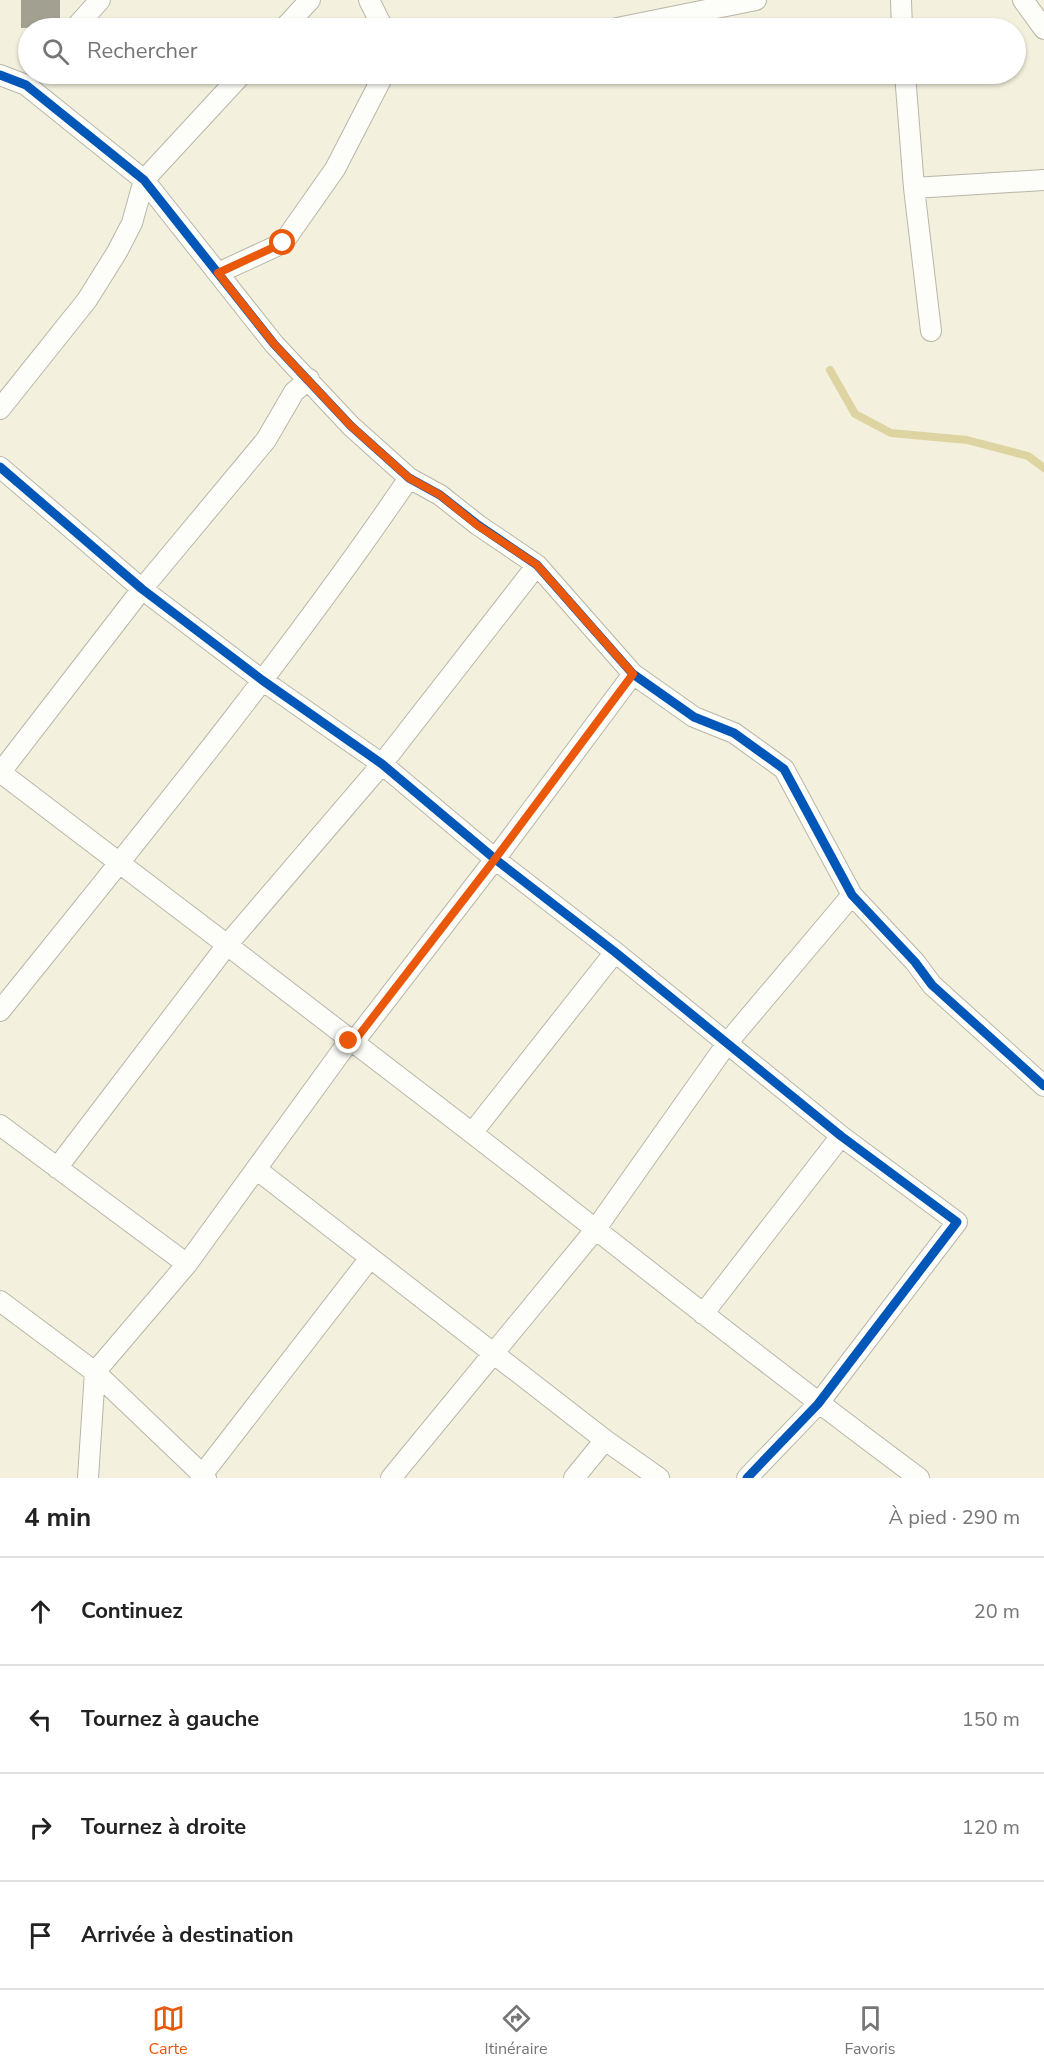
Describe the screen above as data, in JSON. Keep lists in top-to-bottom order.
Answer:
{
  "page": {
    "search": "Rechercher",
    "heading": ["4 min", "À pied · 290 m"],
    "list": [
      ["Continuez", "20 m"],
      ["Tournez à gauche", "150 m"],
      ["Tournez à droite", "120 m"],
      "Arrivée à destination"
    ],
    "nav": ["Carte", "Itinéraire", "Favoris"]
  }
}
